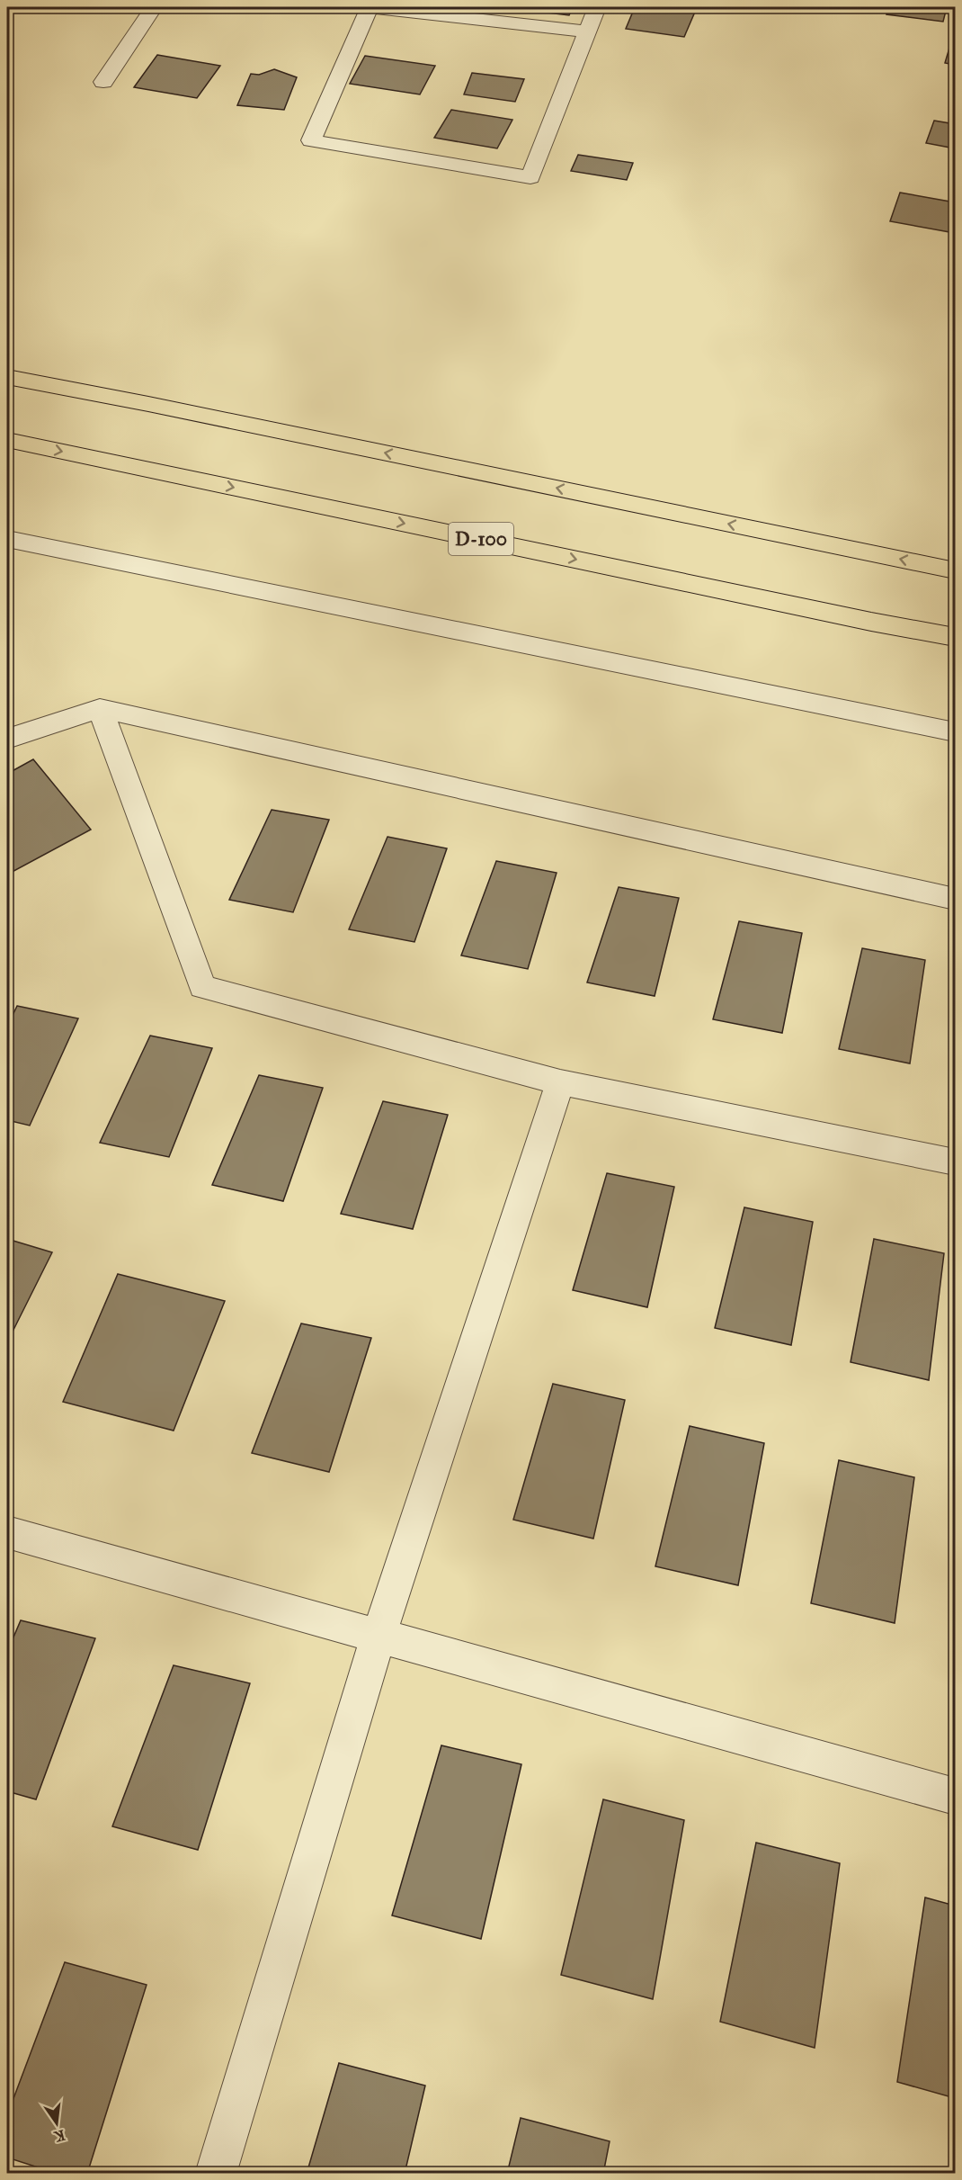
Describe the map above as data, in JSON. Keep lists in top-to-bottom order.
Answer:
{
  "streets": {
    "highway": ["D-100"]
  },
  "north": "bottom"
}
